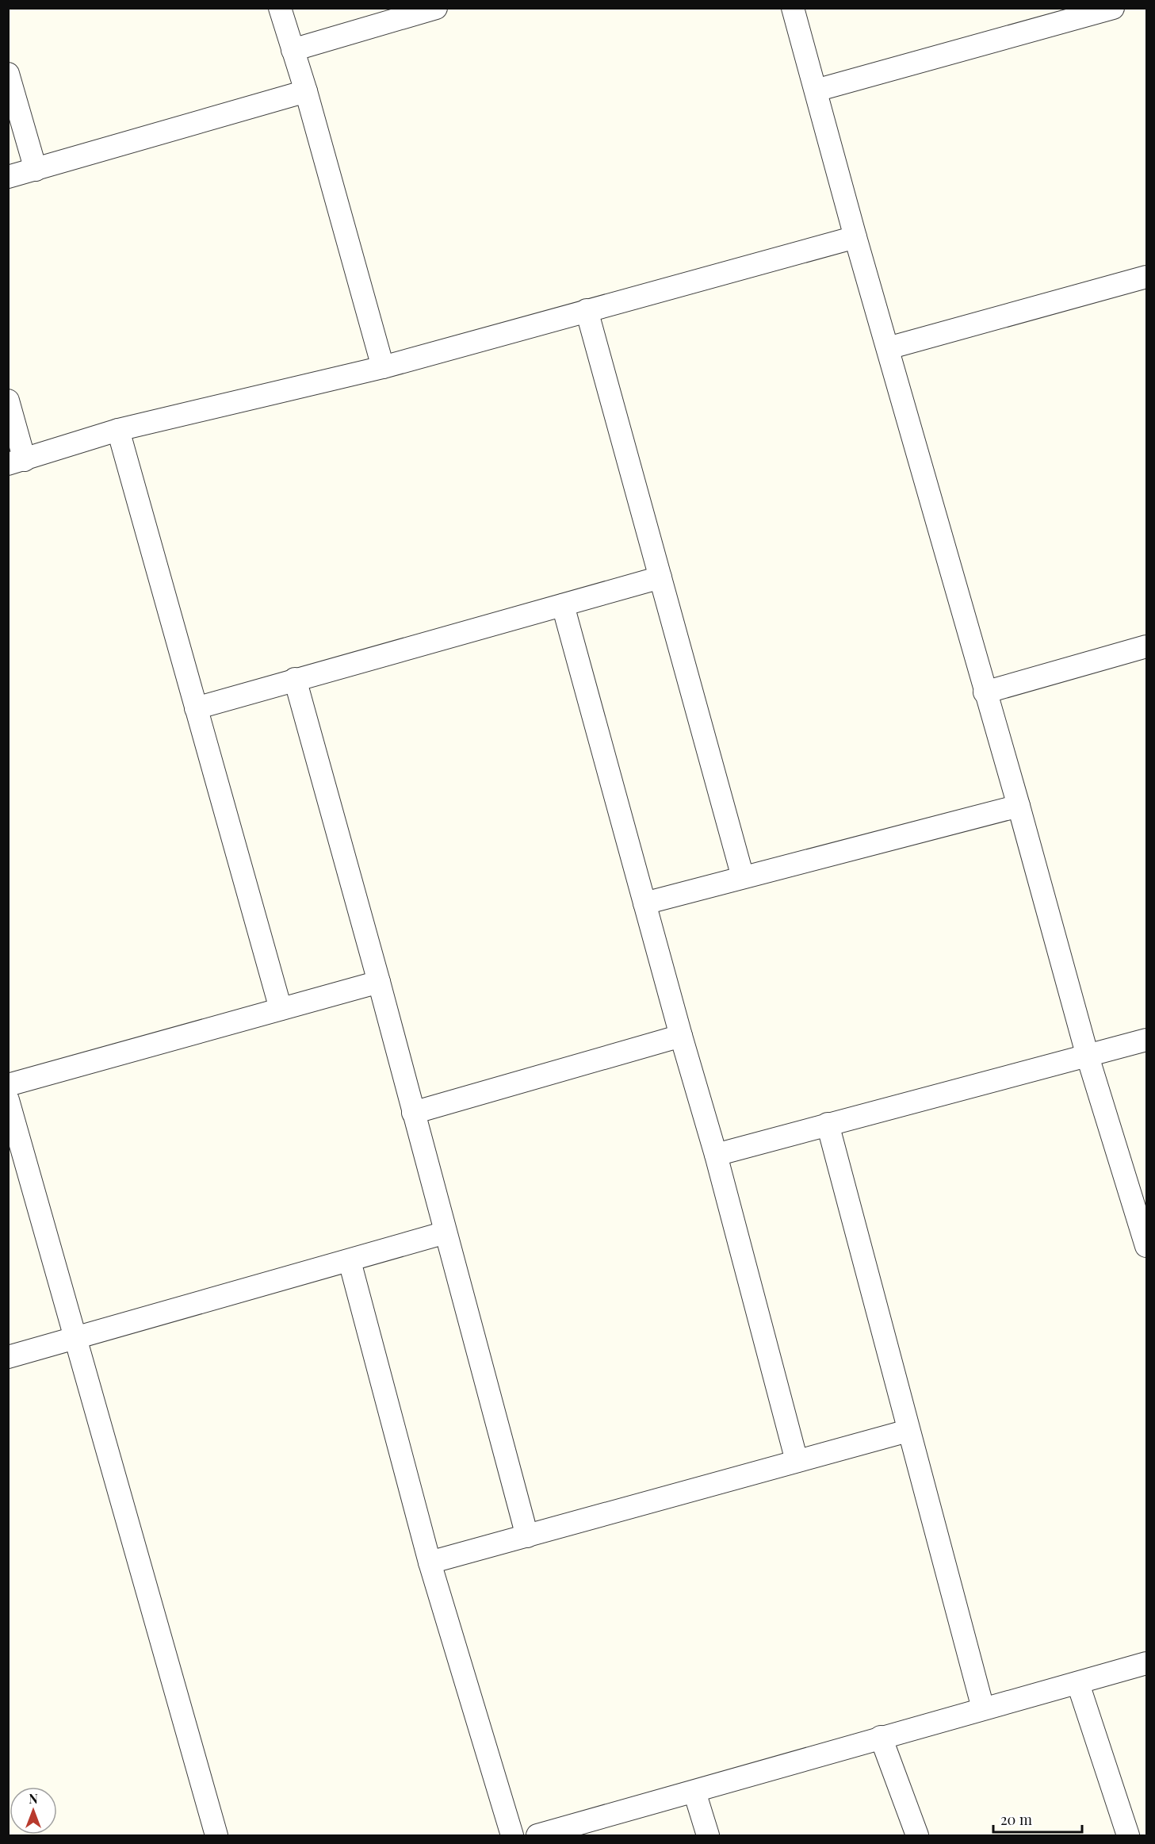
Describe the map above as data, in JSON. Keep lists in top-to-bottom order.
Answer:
{
  "scale_bar": "20 m",
  "north": "top"
}
